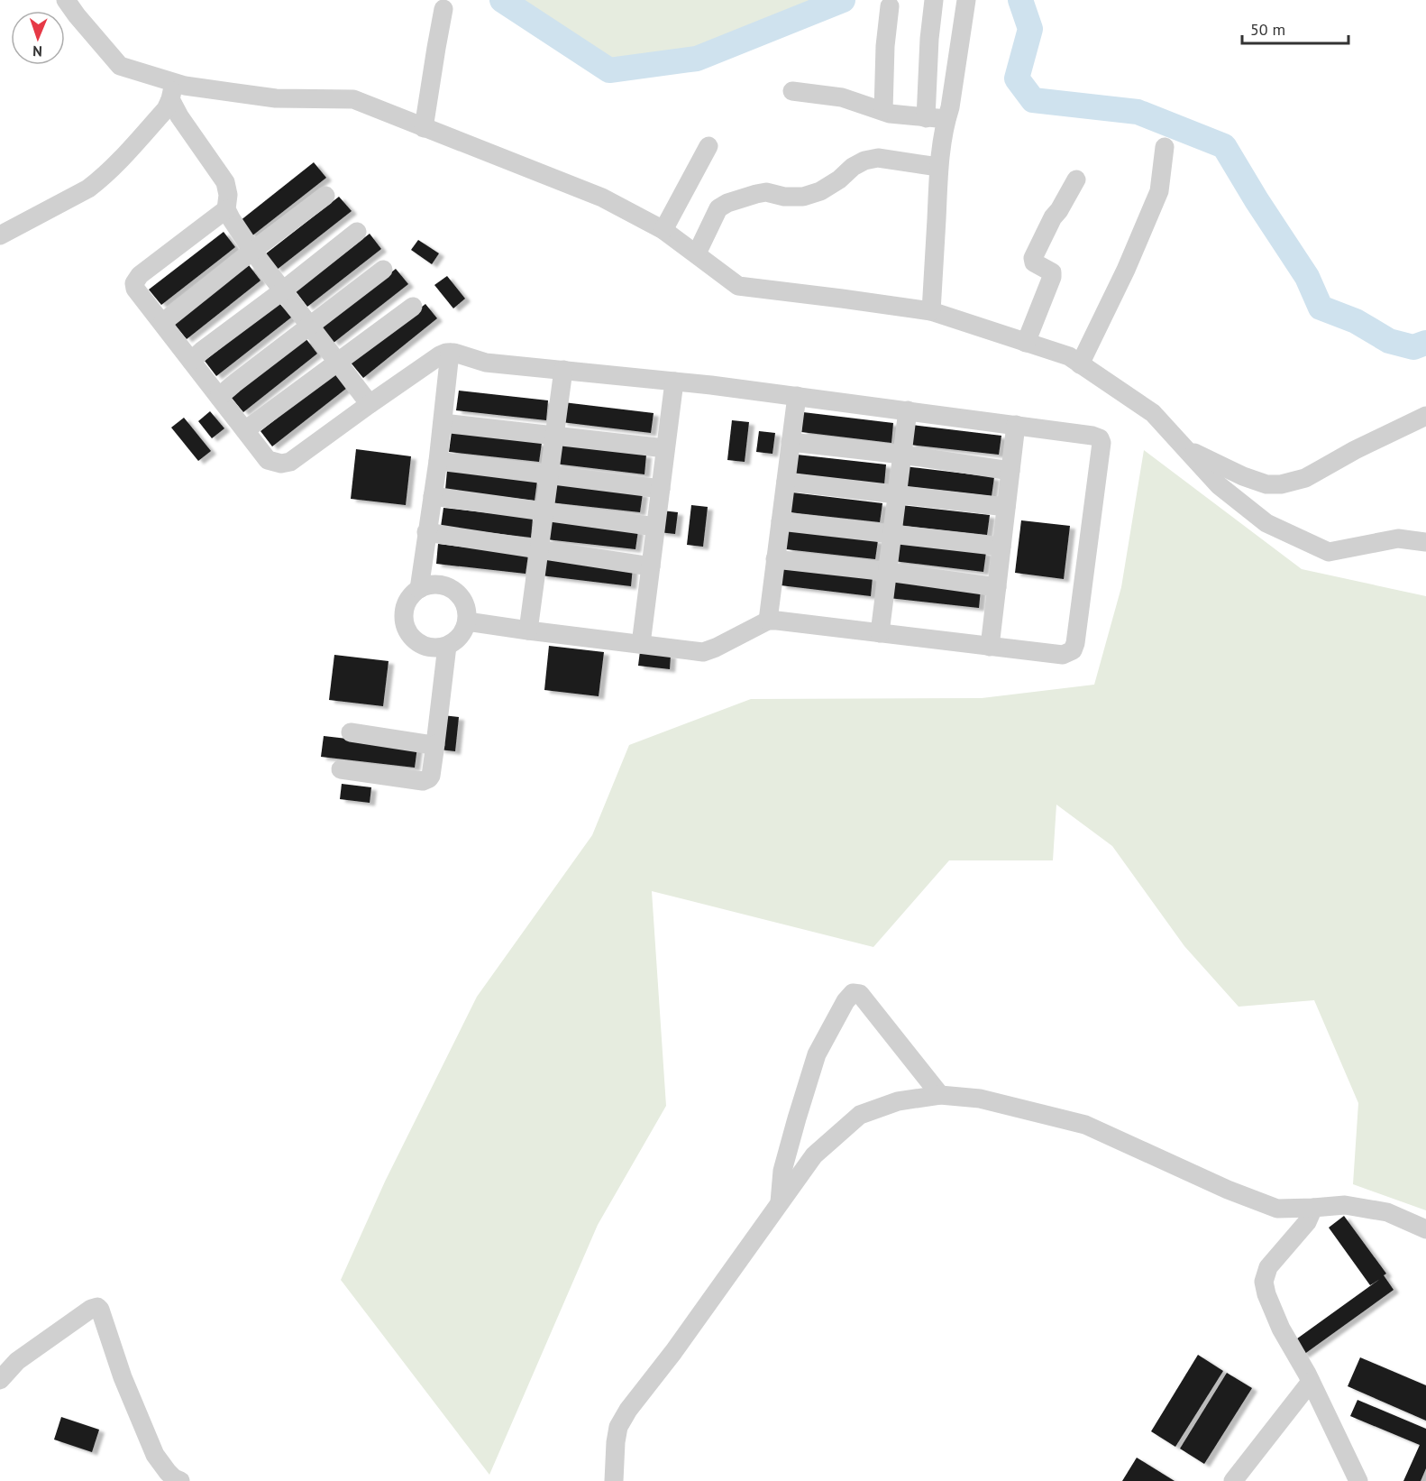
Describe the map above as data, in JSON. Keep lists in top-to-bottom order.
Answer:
{
  "scale_bar": "50 m",
  "north": "bottom"
}
